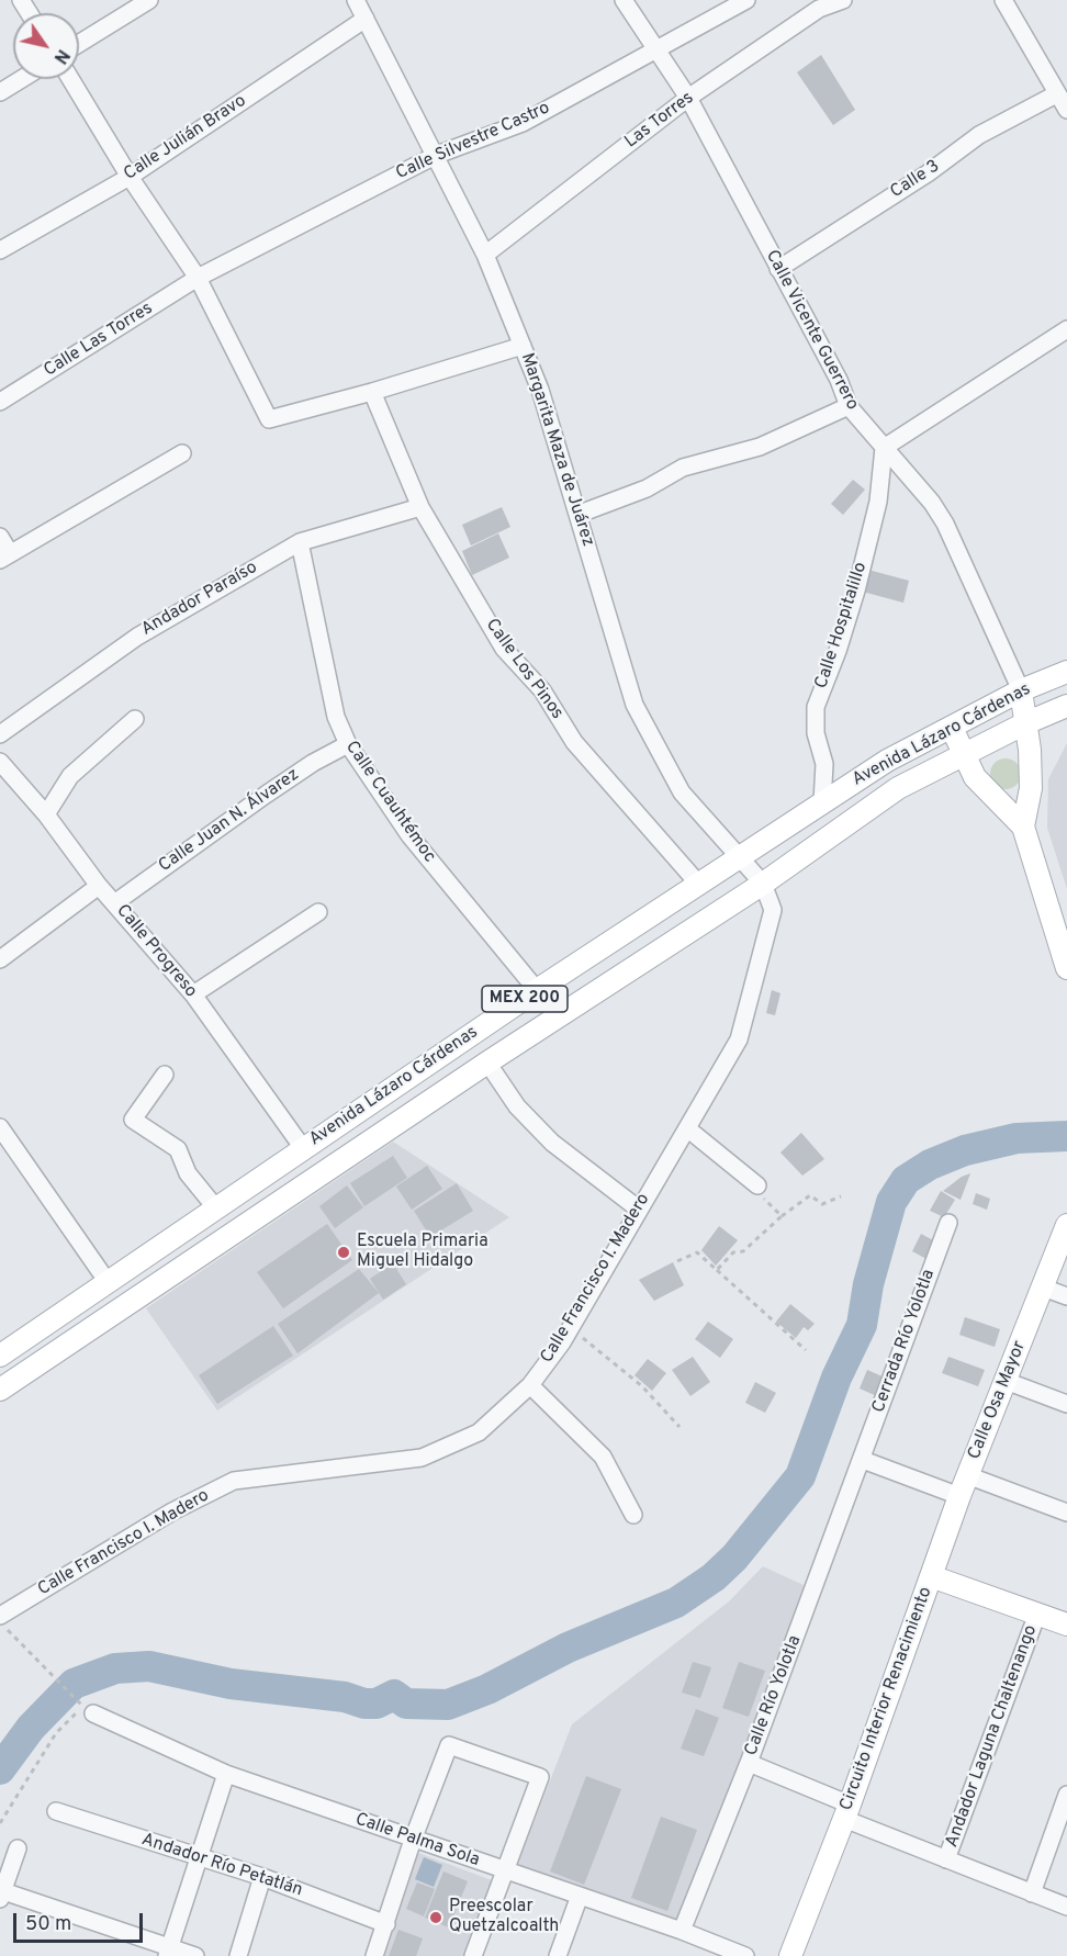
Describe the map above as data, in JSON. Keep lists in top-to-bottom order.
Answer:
{
  "streets": {
    "main road": [
      "Avenida Lázaro Cárdenas",
      "MEX 200",
      "Calle Osa Mayor",
      "Circuito Interior Renacimiento"
    ],
    "street": [
      "Las Torres",
      "Calle Julián Bravo",
      "Calle Silvestre Castro",
      "Calle 3",
      "Calle Vicente Guerrero",
      "Calle Las Torres",
      "Margarita Maza de Juárez",
      "Andador Paraíso",
      "Calle Hospitalillo",
      "Calle Los Pinos",
      "Calle Cuauhtémoc",
      "Calle Juan N. Álvarez",
      "Calle Progreso",
      "Calle Francisco I. Madero",
      "Cerrada Río Yolotla",
      "Calle Río Yolotla",
      "Andador Laguna Chaltenango",
      "Calle Palma Sola",
      "Andador Río Petatlán"
    ]
  },
  "crossings": [
    ["Las Torres", "Calle Vicente Guerrero"],
    ["Las Torres", "Margarita Maza de Juárez"],
    ["Calle Julián Bravo", "Margarita Maza de Juárez"],
    ["Calle Silvestre Castro", "Calle Vicente Guerrero"],
    ["Calle Silvestre Castro", "Calle Las Torres"],
    ["Calle Silvestre Castro", "Margarita Maza de Juárez"],
    ["Calle 3", "Calle Vicente Guerrero"],
    ["Calle Vicente Guerrero", "Calle Hospitalillo"],
    ["Calle Vicente Guerrero", "Avenida Lázaro Cárdenas"],
    ["Margarita Maza de Juárez", "Avenida Lázaro Cárdenas"],
    ["Margarita Maza de Juárez", "Calle Francisco I. Madero"],
    ["Andador Paraíso", "Calle Los Pinos"],
    ["Andador Paraíso", "Calle Cuauhtémoc"],
    ["Calle Hospitalillo", "Avenida Lázaro Cárdenas"],
    ["Calle Los Pinos", "Avenida Lázaro Cárdenas"],
    ["Avenida Lázaro Cárdenas", "Calle Cuauhtémoc"],
    ["Avenida Lázaro Cárdenas", "Calle Progreso"],
    ["Avenida Lázaro Cárdenas", "Calle Francisco I. Madero"],
    ["Calle Cuauhtémoc", "Calle Juan N. Álvarez"],
    ["Calle Juan N. Álvarez", "Calle Progreso"],
    ["Cerrada Río Yolotla", "Calle Río Yolotla"],
    ["Calle Osa Mayor", "Circuito Interior Renacimiento"],
    ["Calle Río Yolotla", "Calle Palma Sola"],
    ["Circuito Interior Renacimiento", "Andador Laguna Chaltenango"]
  ],
  "places": ["Escuela Primaria Miguel Hidalgo", "Preescolar Quetzalcoalth"],
  "scale_bar": "50 m",
  "north": "bottom right"
}
